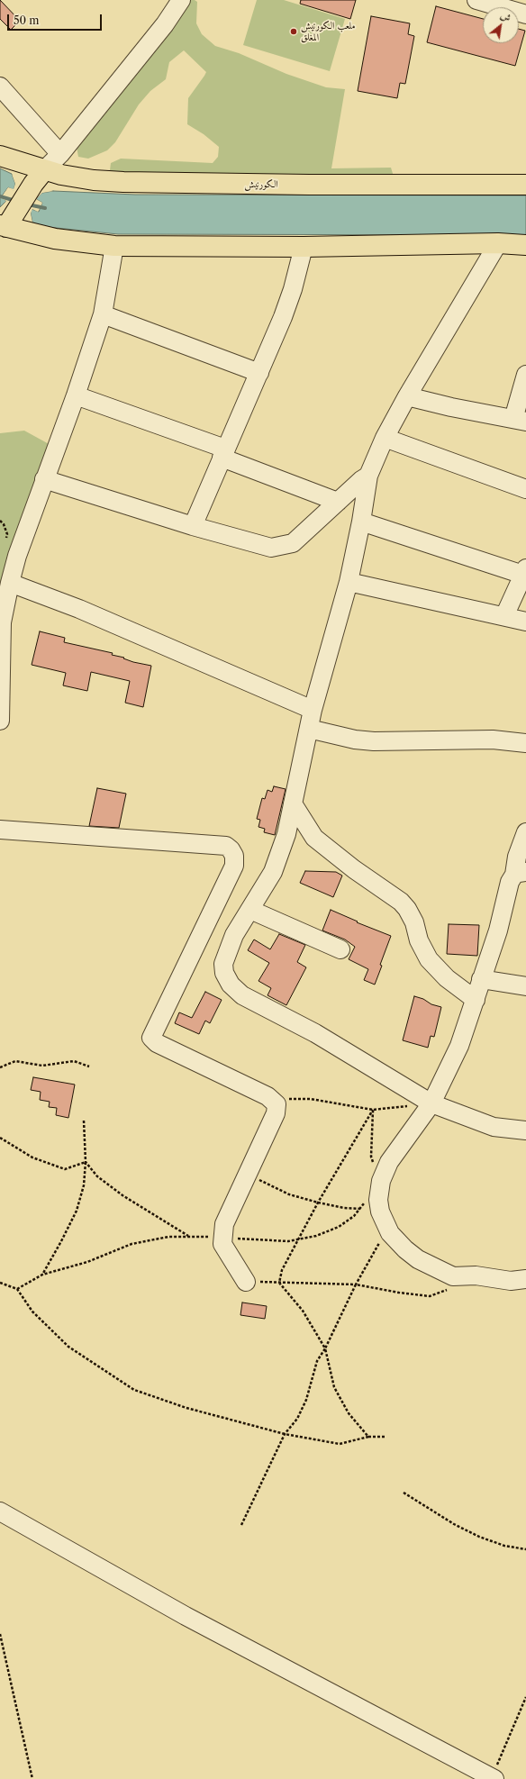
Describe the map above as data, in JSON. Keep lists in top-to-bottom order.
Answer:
{
  "streets": {
    "main road": ["الكورنيش"]
  },
  "places": ["ملعب الكورنيش المغلق"],
  "scale_bar": "50 m",
  "north": "top right"
}
